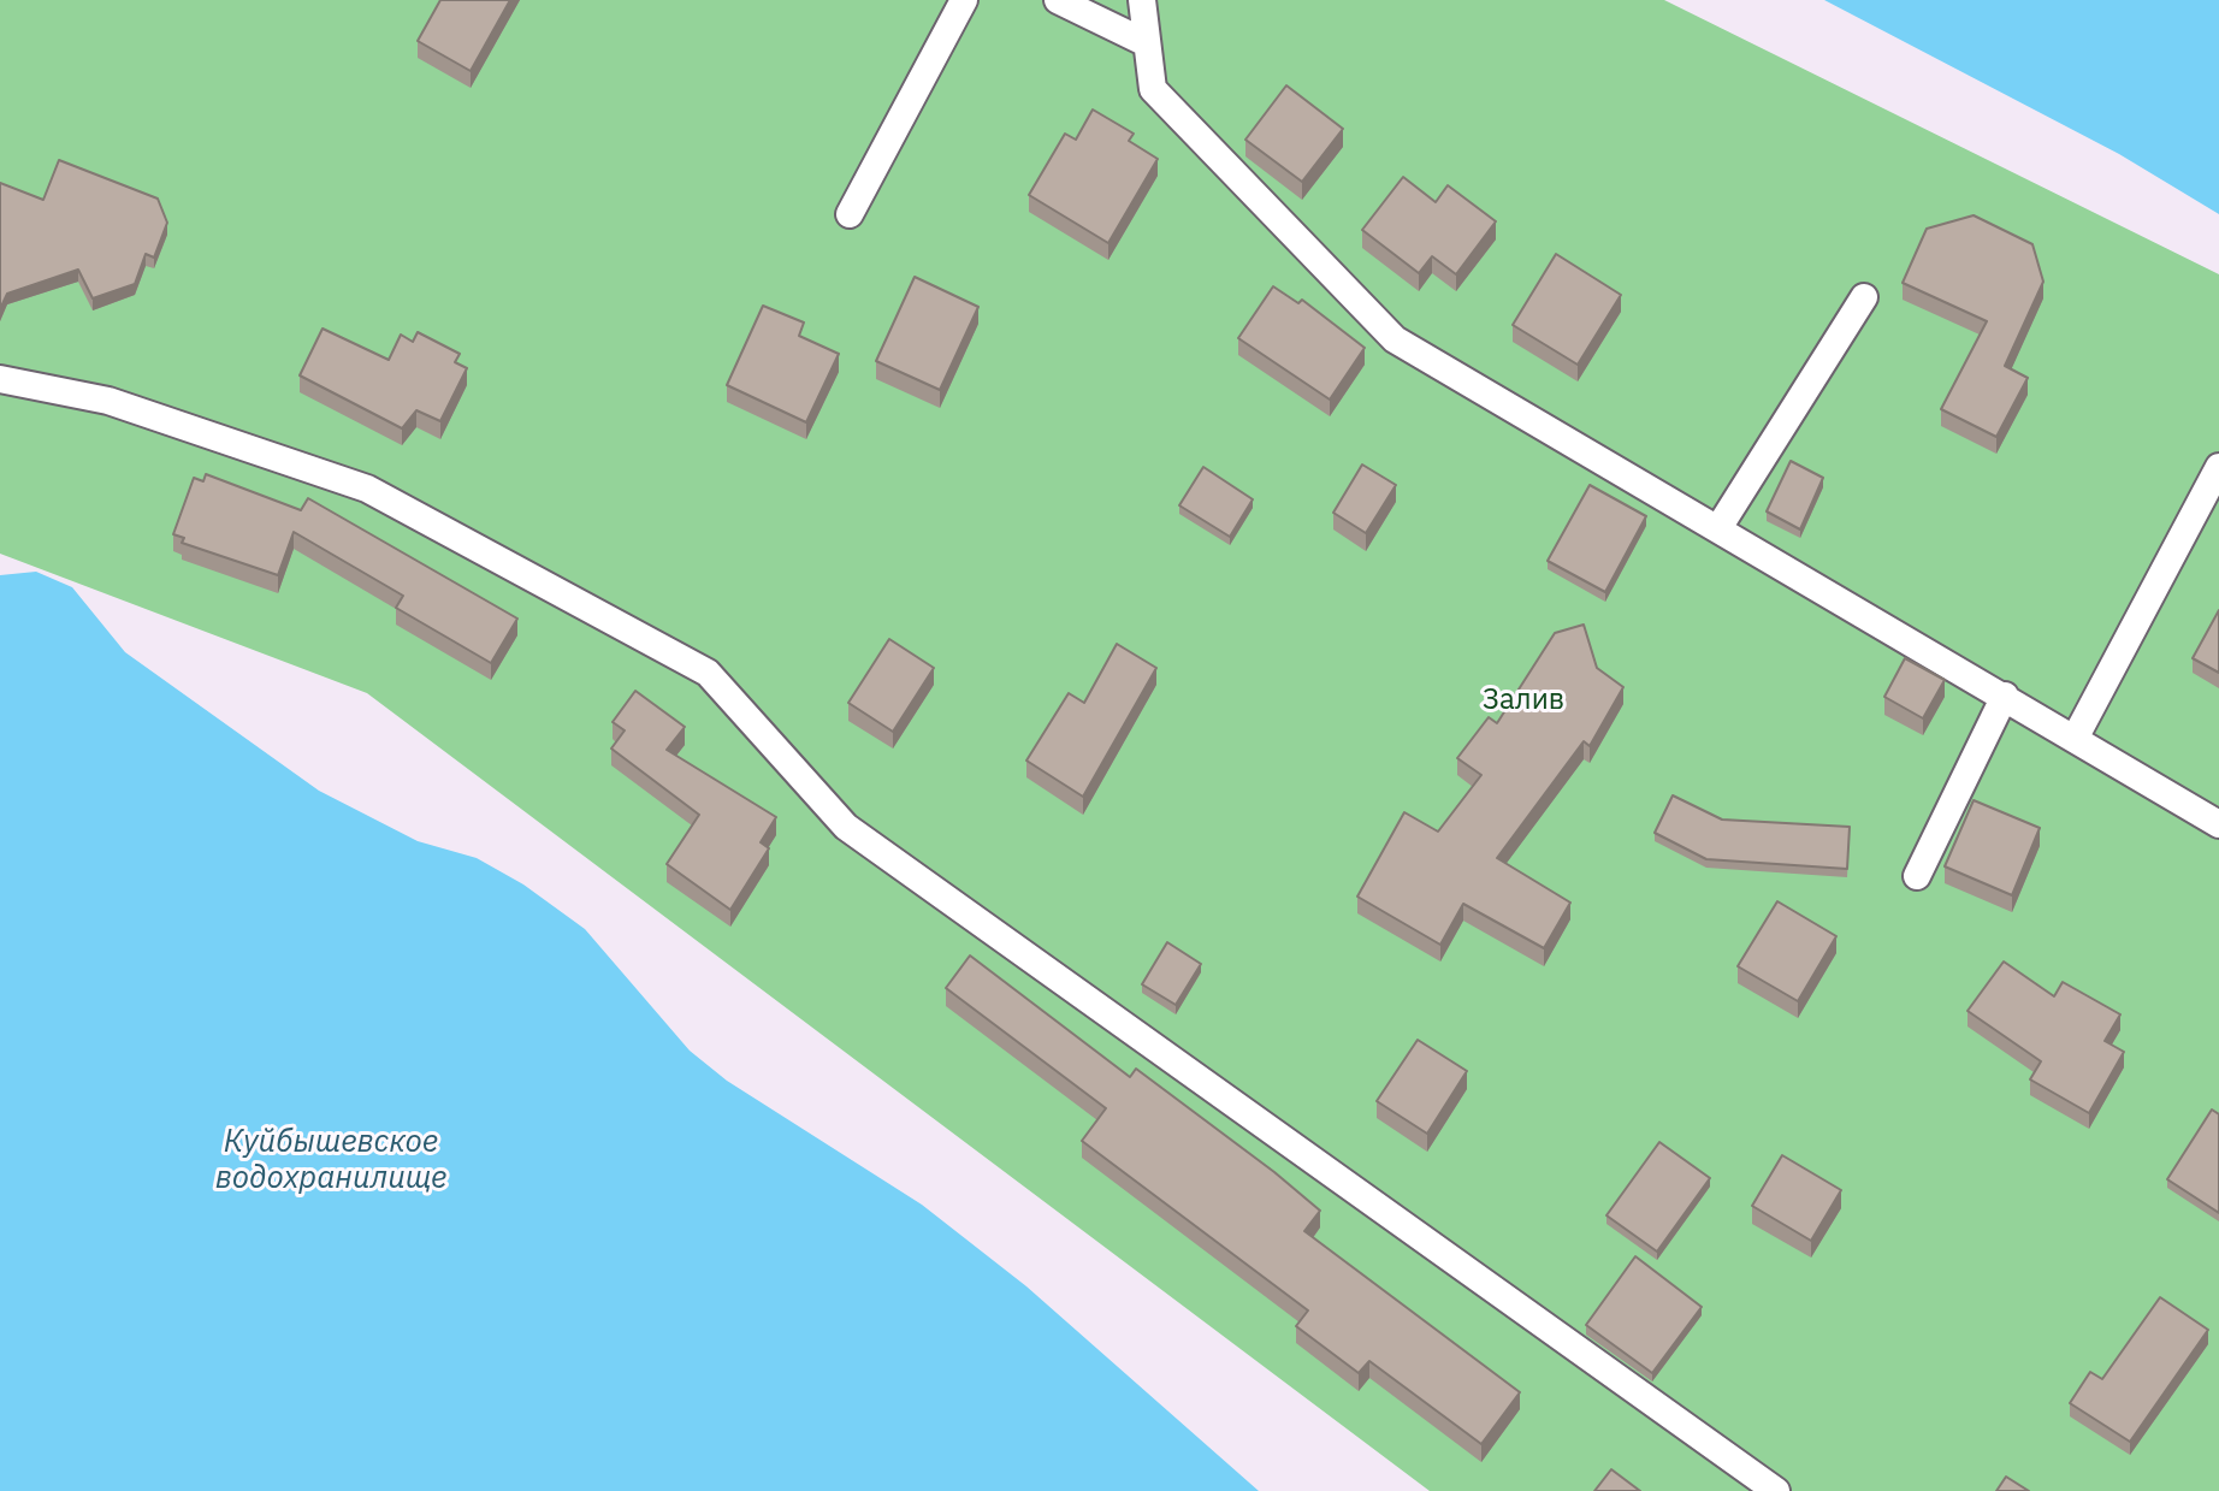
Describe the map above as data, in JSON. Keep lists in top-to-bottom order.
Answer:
{
  "water": ["Куйбышевское водохранилище"],
  "parks": ["Залив"]
}
